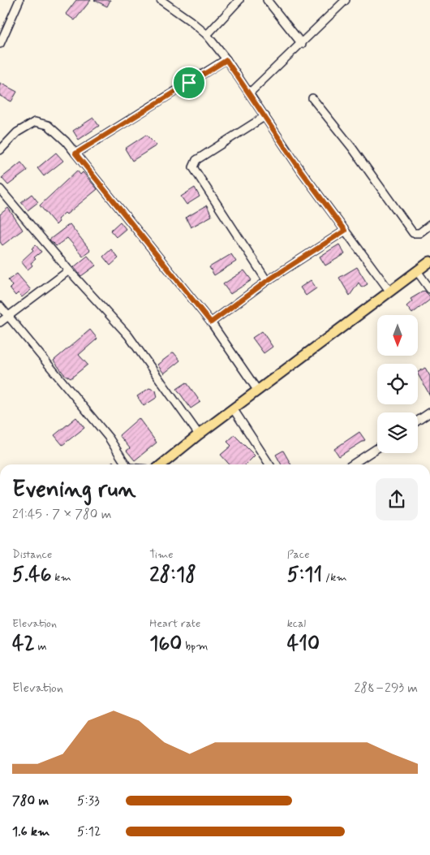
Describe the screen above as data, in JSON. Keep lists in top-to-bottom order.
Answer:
{
  "north": "bottom",
  "page": {
    "heading": ["Evening run", "21:45 · 7 × 780 m"],
    "stats": [
      ["Distance", "5.46 km"],
      ["Time", "28:18"],
      ["Pace", "5:11 /km"],
      ["Elevation", "42 m"],
      ["Heart rate", "160 bpm"],
      ["kcal", "410"]
    ],
    "chart": ["Elevation", "288–293 m"],
    "list": [
      {
        "name": "780 m",
        "note": "5:33"
      },
      {
        "name": "1.6 km",
        "note": "5:12"
      }
    ]
  }
}
